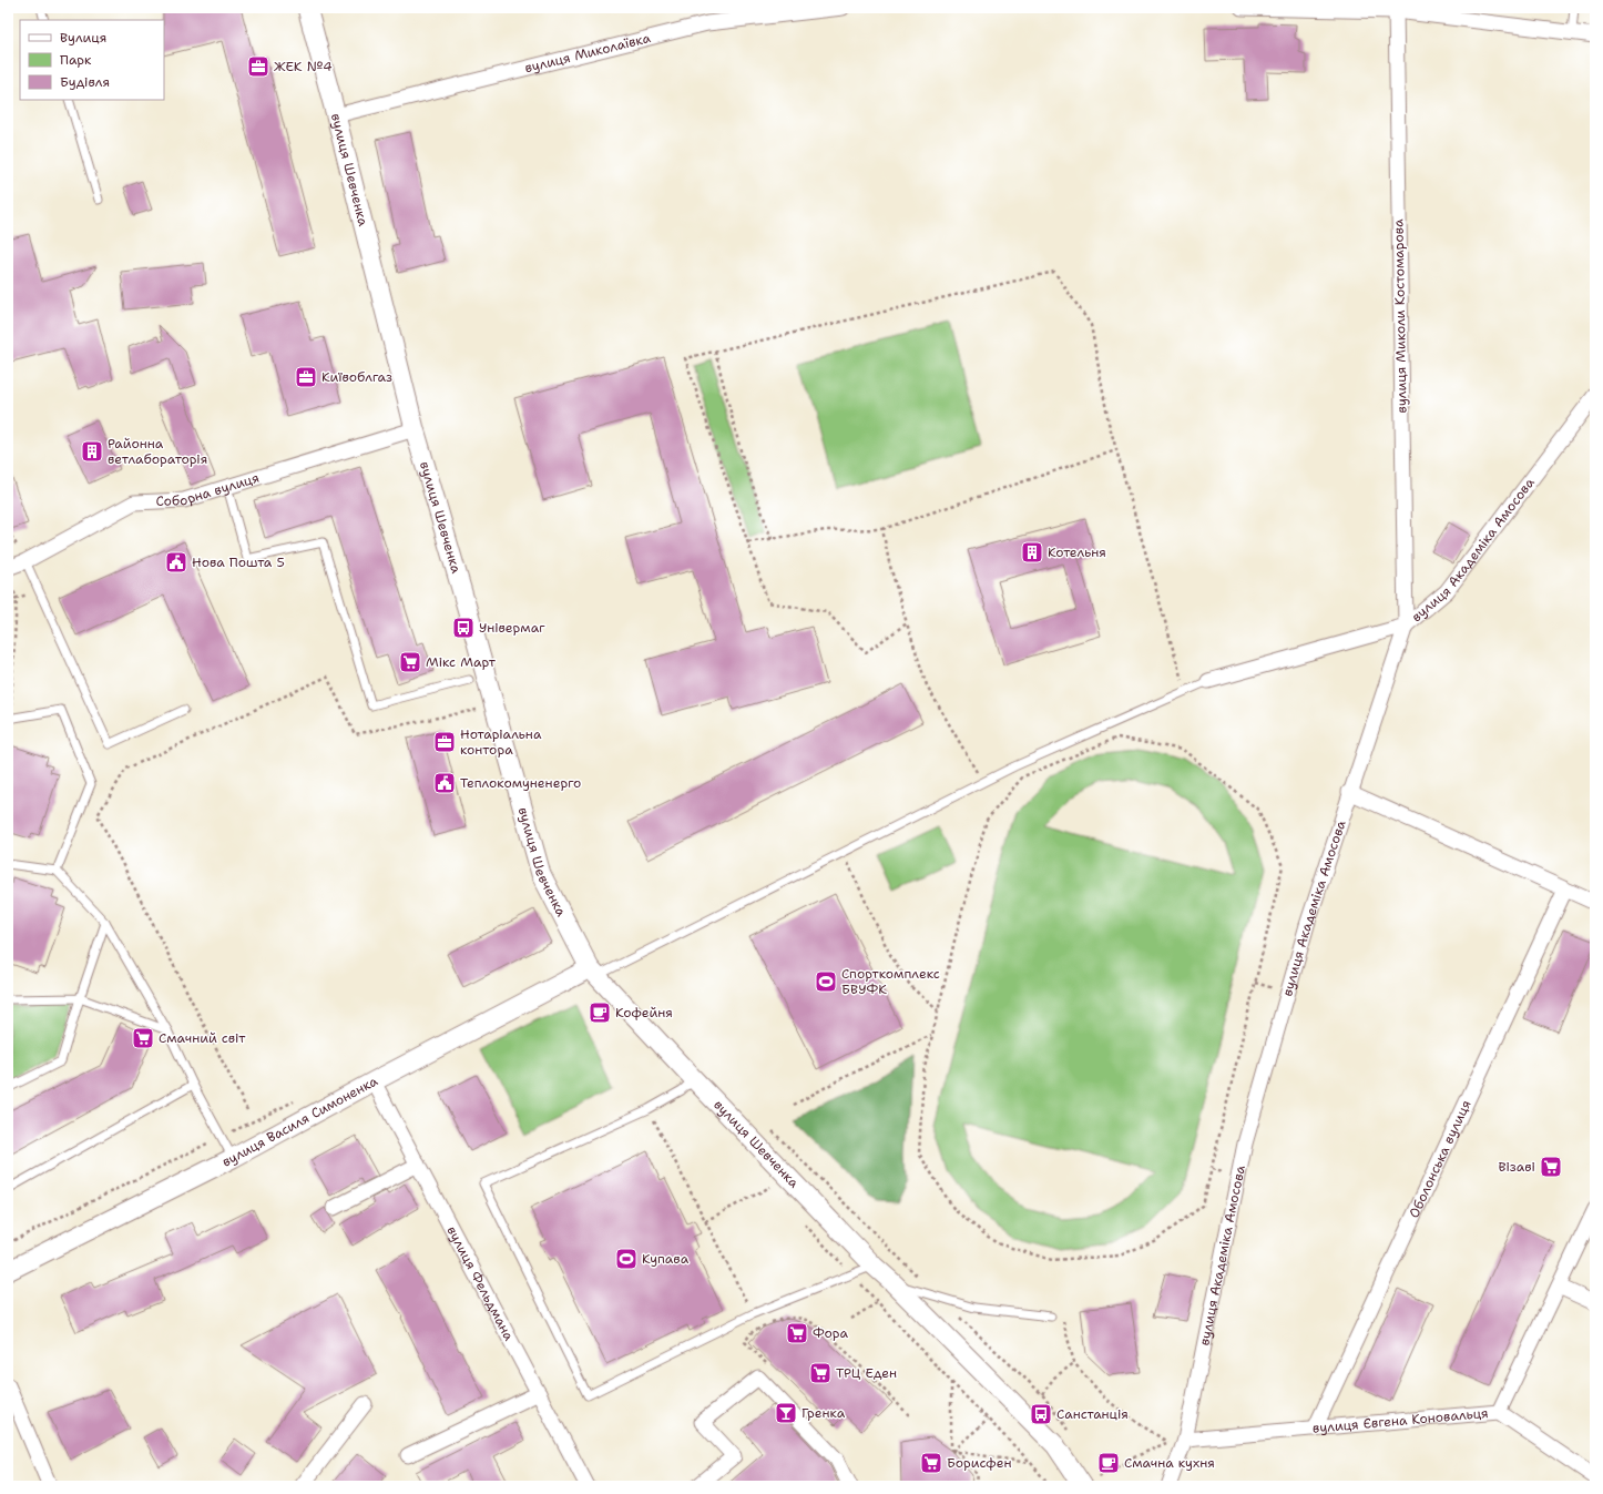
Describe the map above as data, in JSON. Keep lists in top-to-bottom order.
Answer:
{
  "streets": {
    "street": [
      "вулиця Миколаївка",
      "вулиця Шевченка",
      "вулиця Миколи Костомарова",
      "Соборна вулиця",
      "вулиця Академіка Амосова",
      "вулиця Василя Симоненка",
      "Оболонська вулиця",
      "вулиця Фельдмана",
      "вулиця Євгена Коновальця"
    ]
  },
  "crossings": [
    ["вулиця Миколаївка", "вулиця Шевченка"],
    ["вулиця Шевченка", "Соборна вулиця"],
    ["вулиця Шевченка", "вулиця Василя Симоненка"],
    ["вулиця Миколи Костомарова", "вулиця Академіка Амосова"],
    ["вулиця Академіка Амосова", "вулиця Євгена Коновальця"],
    ["вулиця Василя Симоненка", "вулиця Фельдмана"],
    ["Оболонська вулиця", "вулиця Євгена Коновальця"]
  ],
  "places": {
    "office": ["ЖЕК №4", "Київоблгаз", "Нотаріальна контора"],
    "building": ["Районна ветлабораторія", "Котельня"],
    "public building": ["Нова Пошта 5", "Теплокомуненерго"],
    "bus stop": ["Універмаг", "Санстанція"],
    "supermarket": [
      "Мікс Март",
      "Смачний світ",
      "Візаві",
      "Фора",
      "ТРЦ Еден",
      "Борисфен"
    ],
    "sports": ["Спорткомплекс БВУФК", "Купава"],
    "cafe": ["Кофейня", "Смачна кухня"],
    "bar": ["Гренка"]
  },
  "legend": ["Вулиця", "Парк", "Будівля"]
}
